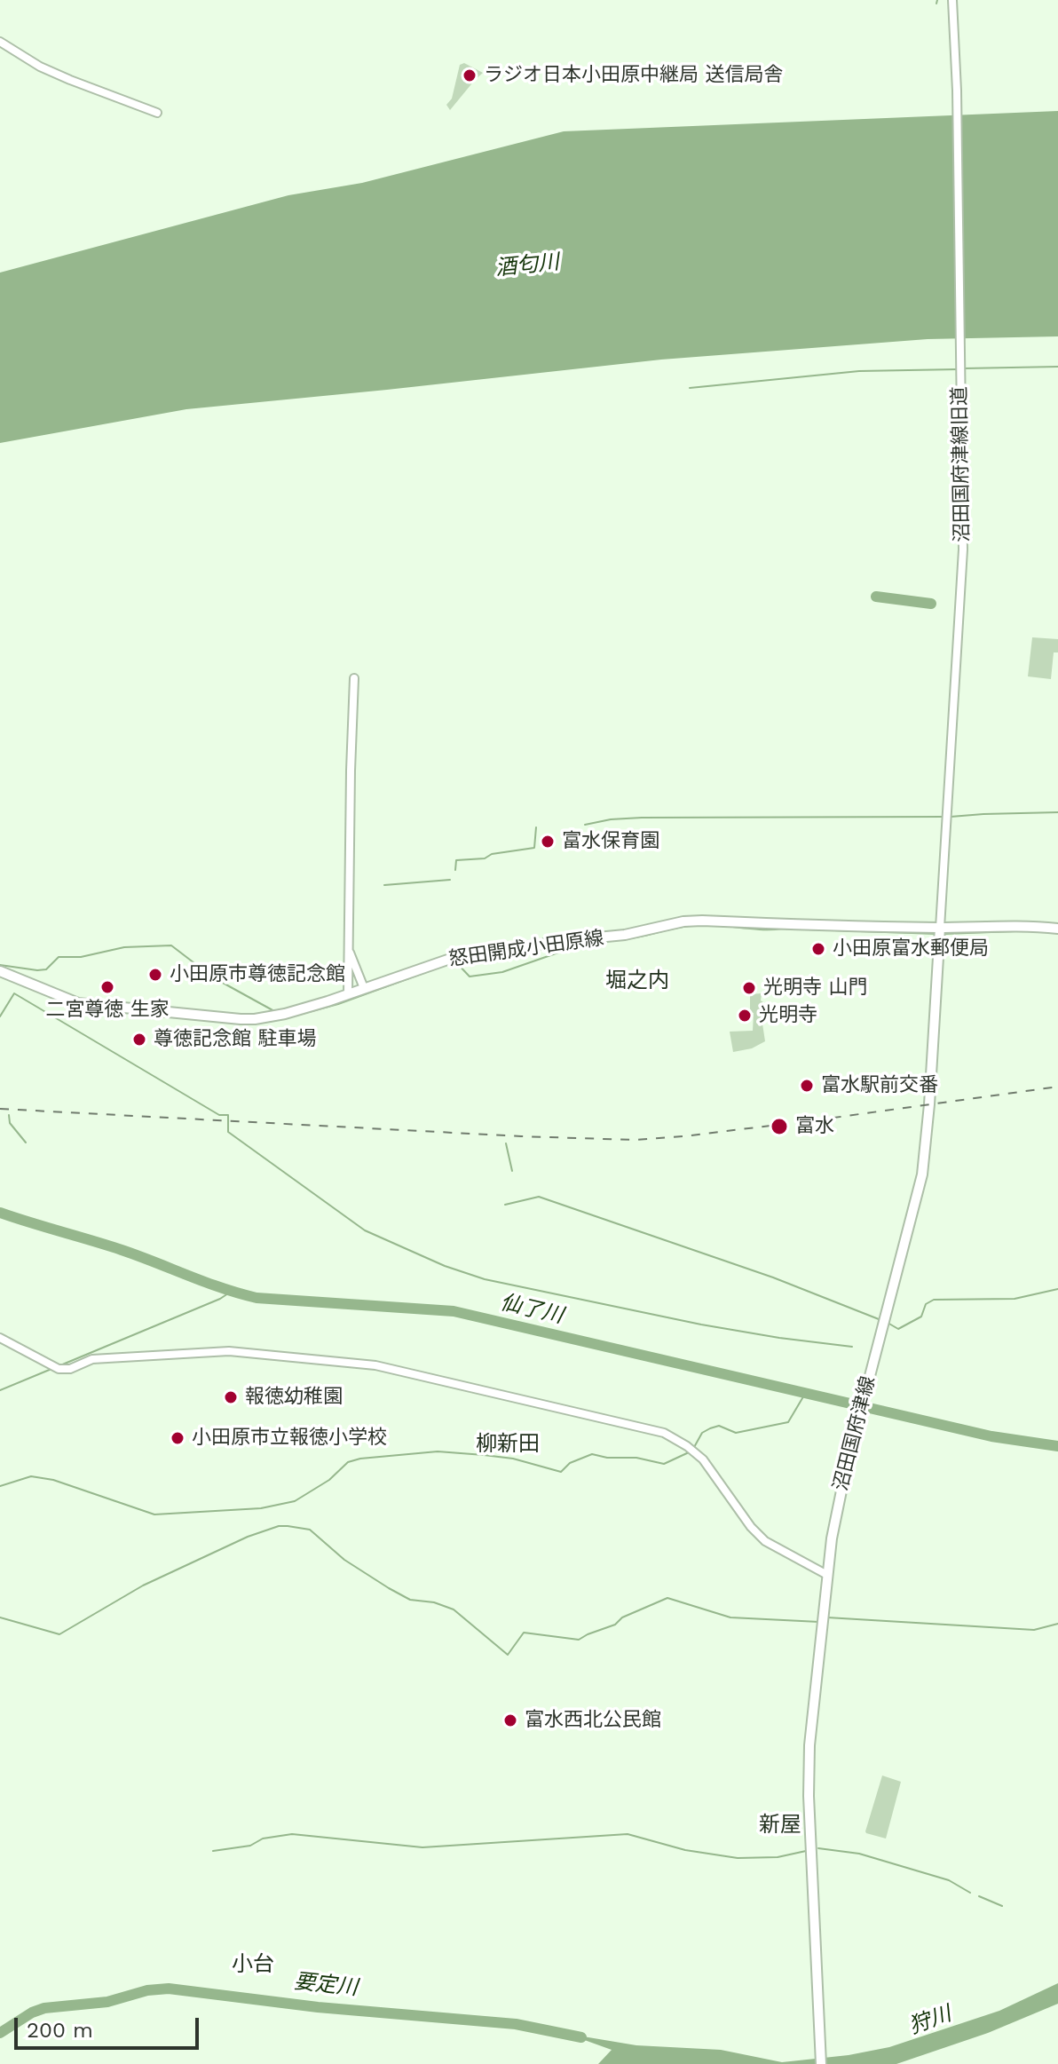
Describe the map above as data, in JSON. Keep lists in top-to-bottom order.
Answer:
{
  "streets": {
    "main road": ["怒田開成小田原線", "沼田国府津線"],
    "street": ["沼田国府津線旧道"]
  },
  "crossings": [
    ["沼田国府津線旧道", "怒田開成小田原線"],
    ["沼田国府津線旧道", "沼田国府津線"],
    ["怒田開成小田原線", "沼田国府津線"]
  ],
  "districts": [
    "堀之内",
    "柳新田",
    "新屋",
    "小台"
  ],
  "water": [
    "酒匂川",
    "仙了川",
    "要定川",
    "狩川"
  ],
  "places": [
    "ラジオ日本小田原中継局 送信局舎",
    "富水保育園",
    "小田原富水郵便局",
    "小田原市尊徳記念館",
    "二宮尊徳 生家",
    "光明寺 山門",
    "光明寺",
    "尊徳記念館 駐車場",
    "富水駅前交番",
    "富水",
    "報徳幼稚園",
    "小田原市立報徳小学校",
    "富水西北公民館"
  ],
  "scale_bar": "200 m"
}
